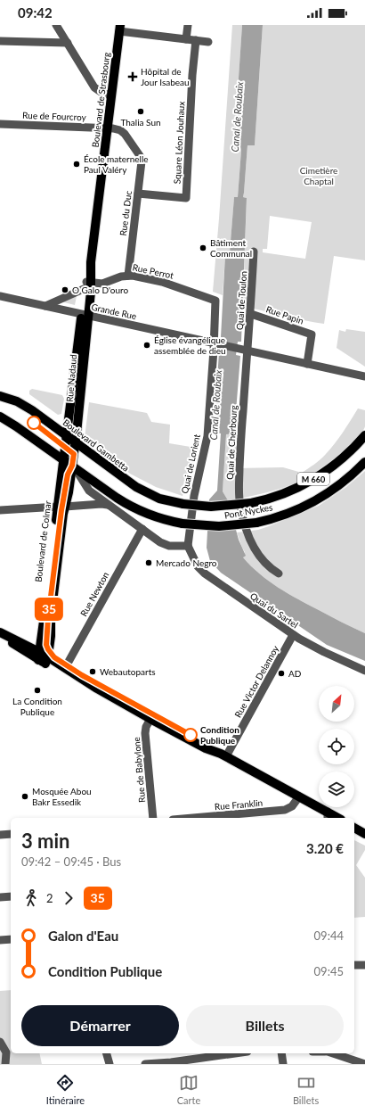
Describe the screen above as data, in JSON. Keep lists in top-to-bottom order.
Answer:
{
  "streets": {
    "main road": [
      "Boulevard de Strasbourg",
      "Rue Nadaud",
      "Boulevard Gambetta",
      "M 660",
      "Pont Nyckes",
      "Boulevard de Colmar"
    ],
    "street": [
      "Rue de Fourcroy",
      "Square Léon Jouhaux",
      "Rue du Duc",
      "Rue Perrot",
      "Quai de Toulon",
      "Grande Rue",
      "Rue Papin",
      "Quai de Cherbourg",
      "Quai de Lorient",
      "Rue Newton",
      "Quai du Sartel",
      "Rue Victor Delannoy",
      "Rue de Babylone",
      "Rue Franklin"
    ]
  },
  "crossings": [
    ["Boulevard de Strasbourg", "Rue de Fourcroy"],
    ["Boulevard de Strasbourg", "Rue du Duc"],
    ["Boulevard de Strasbourg", "Rue Perrot"],
    ["Boulevard de Strasbourg", "Grande Rue"],
    ["Boulevard de Strasbourg", "Rue Nadaud"],
    ["Rue de Fourcroy", "Rue du Duc"],
    ["Square Léon Jouhaux", "Rue du Duc"],
    ["Rue du Duc", "Rue Perrot"],
    ["Rue Perrot", "Quai de Lorient"],
    ["Quai de Toulon", "Grande Rue"],
    ["Quai de Toulon", "Rue Papin"],
    ["Quai de Toulon", "Quai de Cherbourg"],
    ["Grande Rue", "Rue Nadaud"],
    ["Grande Rue", "Quai de Cherbourg"],
    ["Grande Rue", "Quai de Lorient"],
    ["Rue Nadaud", "Boulevard Gambetta"],
    ["Rue Nadaud", "Boulevard de Colmar"],
    ["Boulevard Gambetta", "Pont Nyckes"],
    ["Quai de Lorient", "Quai du Sartel"],
    ["M 660", "Pont Nyckes"],
    ["M 660", "Boulevard de Colmar"],
    ["Pont Nyckes", "Boulevard de Colmar"],
    ["Quai du Sartel", "Rue Victor Delannoy"]
  ],
  "water": ["Canal de Roubaix"],
  "parks": ["Cimetière Chaptal"],
  "places": {
    "health": ["Hôpital de Jour Isabeau"],
    "other": [
      "Thalia Sun",
      "École maternelle Paul Valéry",
      "Bâtiment Communal",
      "O Galo D'ouro",
      "Église évangélique assemblée de dieu",
      "Mercado Negro",
      "Webautoparts",
      "AD",
      "La Condition Publique",
      "Condition Publique",
      "Mosquée Abou Bakr Essedik"
    ]
  },
  "lines": ["bus line 35"],
  "north": "top right",
  "page": {
    "status": "09:42",
    "on_map": "35",
    "heading": ["3 min", "09:42 – 09:45 · Bus", "3.20 €"],
    "legs": ["2", "35"],
    "list": [
      {
        "name": "Galon d'Eau",
        "value": "09:44"
      },
      {
        "name": "Condition Publique",
        "value": "09:45"
      }
    ],
    "buttons": ["Démarrer", "Billets"],
    "tabs": ["Itinéraire", "Carte", "Billets"]
  }
}
